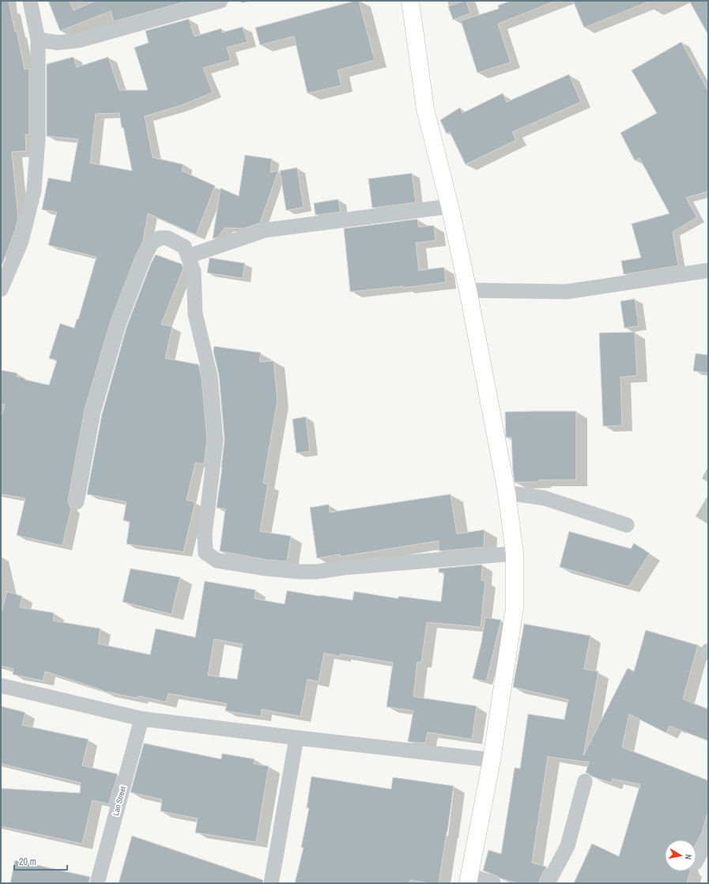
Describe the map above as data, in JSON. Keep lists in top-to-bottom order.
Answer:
{
  "streets": {
    "street": ["Lao Street"]
  },
  "scale_bar": "20 m",
  "north": "right"
}
